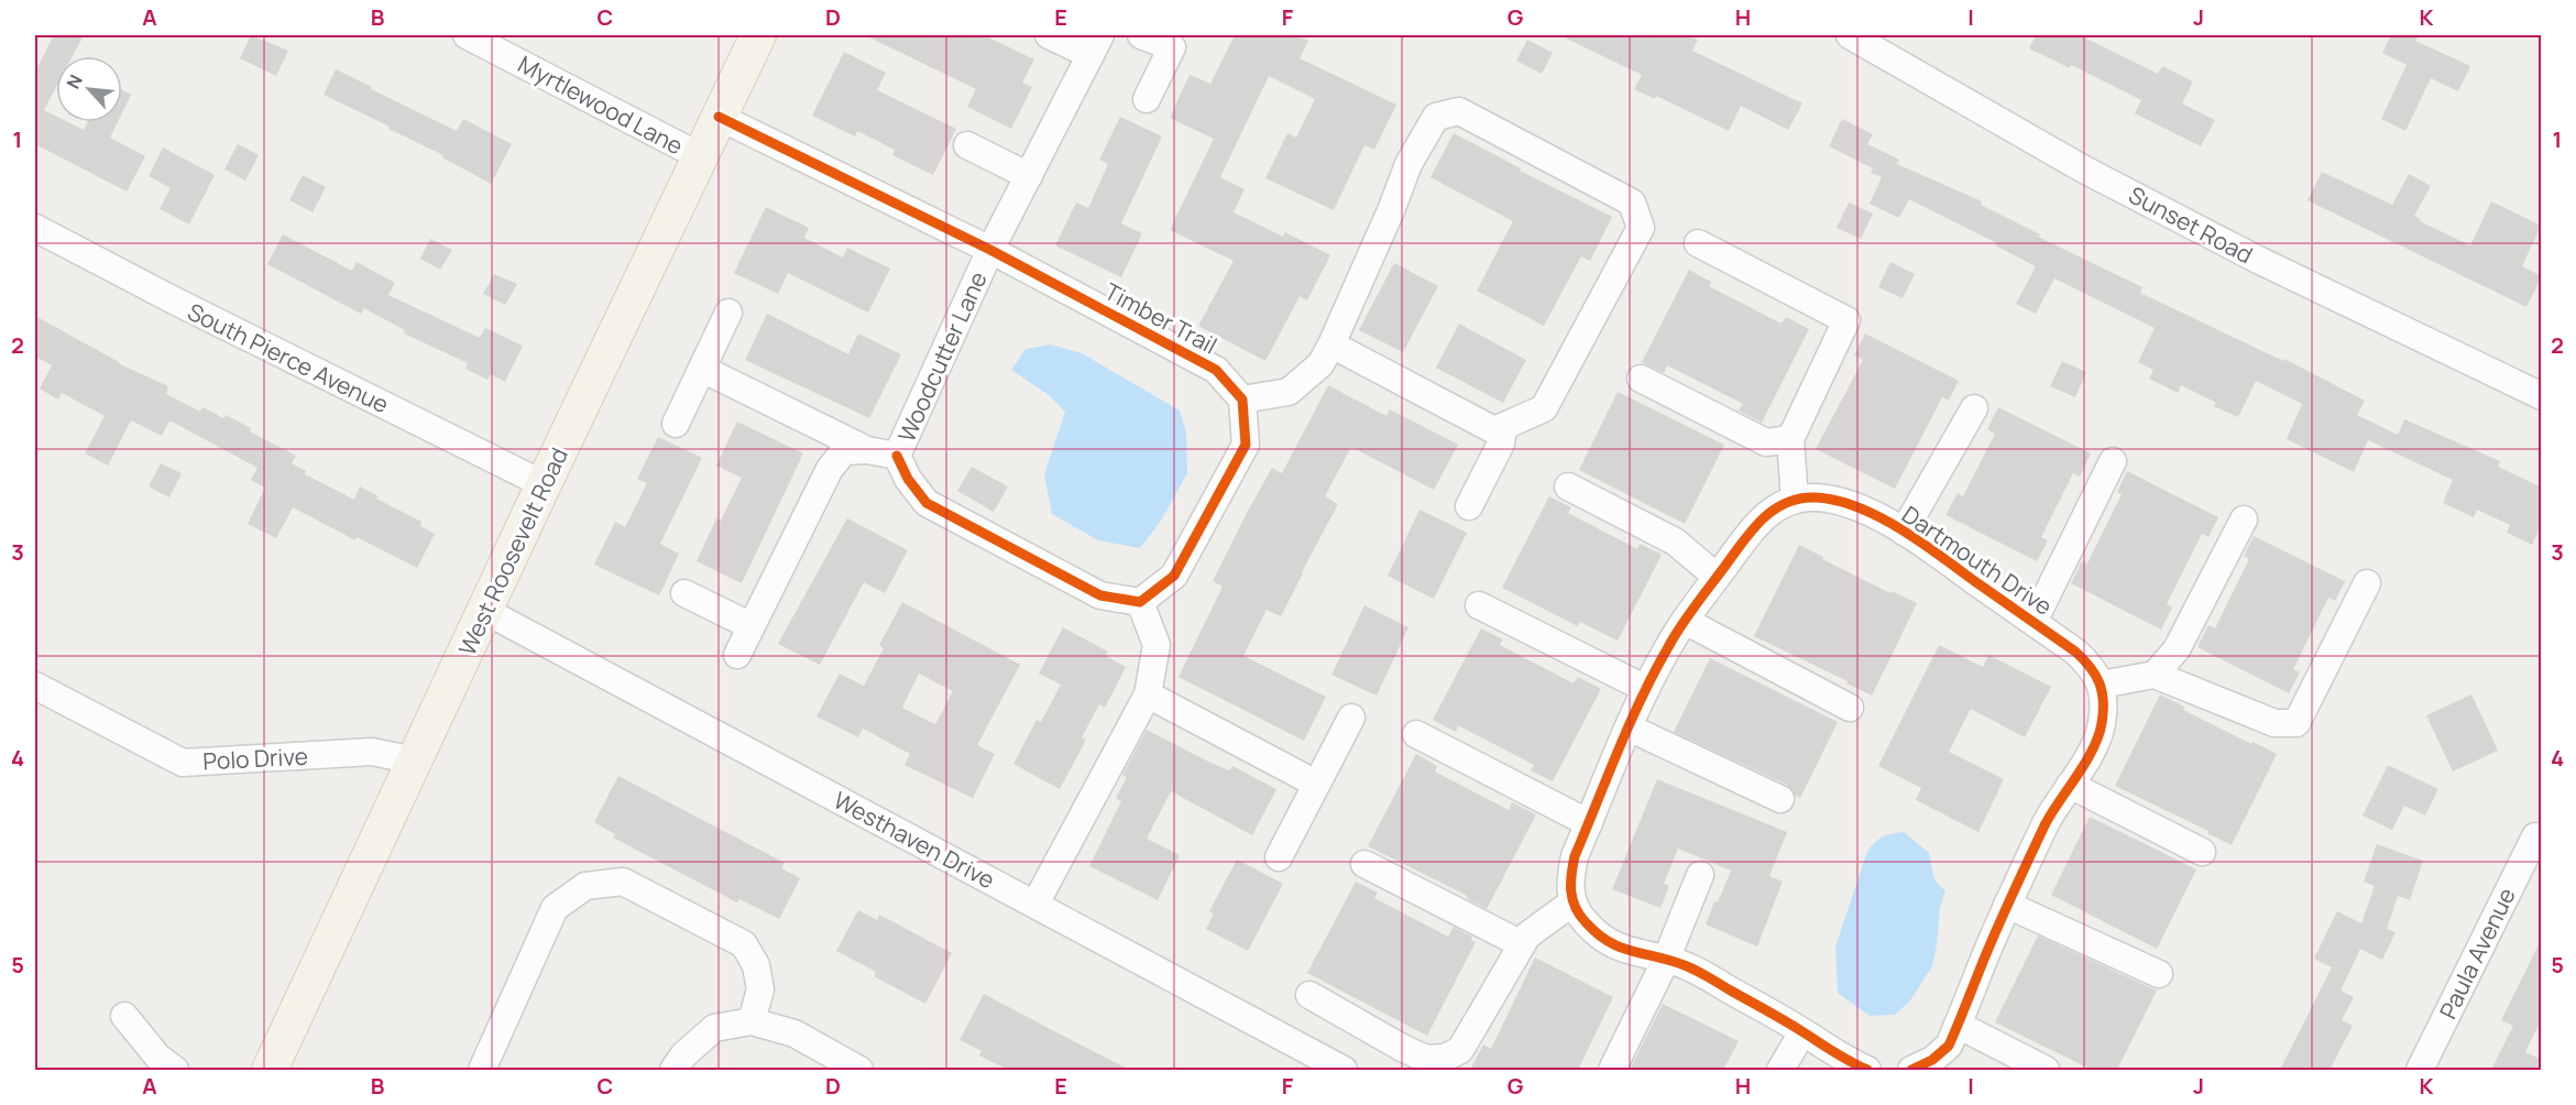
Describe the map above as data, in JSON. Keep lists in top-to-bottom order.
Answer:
{
  "streets": {
    "main road": ["West Roosevelt Road"],
    "street": [
      "Myrtlewood Lane",
      "Sunset Road",
      "Timber Trail",
      "Woodcutter Lane",
      "South Pierce Avenue",
      "Dartmouth Drive",
      "Polo Drive",
      "Westhaven Drive",
      "Paula Avenue"
    ]
  },
  "crossings": [
    ["Myrtlewood Lane", "West Roosevelt Road"],
    ["Timber Trail", "Woodcutter Lane"],
    ["Timber Trail", "West Roosevelt Road"],
    ["South Pierce Avenue", "West Roosevelt Road"],
    ["West Roosevelt Road", "Polo Drive"],
    ["West Roosevelt Road", "Westhaven Drive"]
  ],
  "north": "top left",
  "grid": {
    "columns": [
      "A",
      "B",
      "C",
      "D",
      "E",
      "F",
      "G",
      "H",
      "I",
      "J",
      "K"
    ],
    "rows": [
      "1",
      "2",
      "3",
      "4",
      "5"
    ]
  }
}
